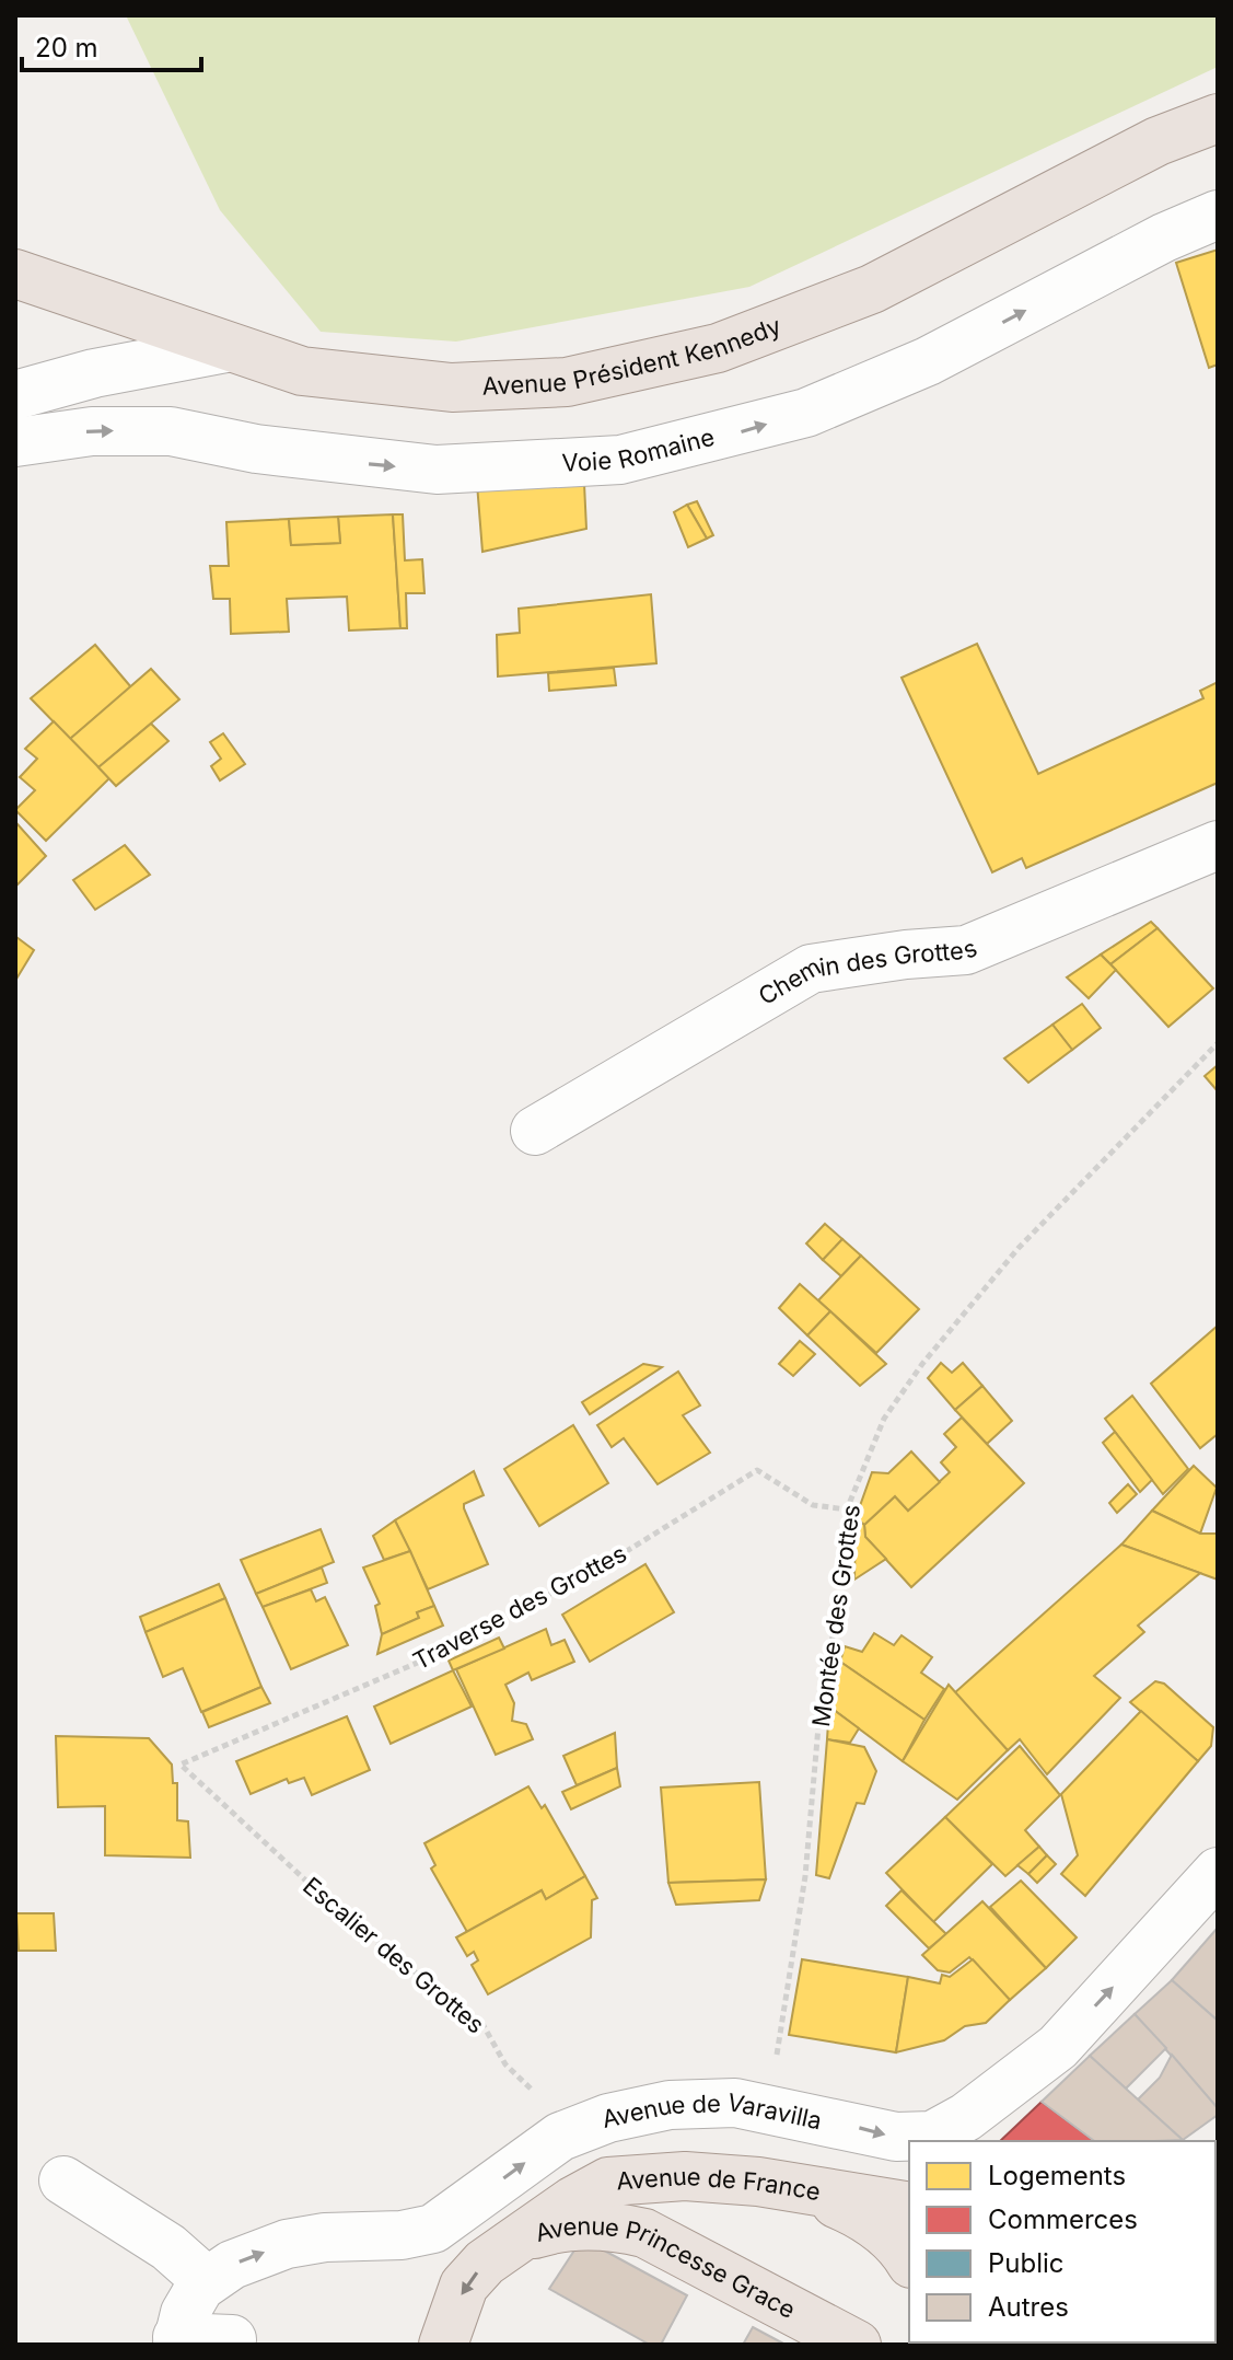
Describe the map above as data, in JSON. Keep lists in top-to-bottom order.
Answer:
{
  "streets": {
    "main road": ["Avenue Président Kennedy", "Avenue de France", "Avenue Princesse Grace"],
    "street": ["Voie Romaine", "Chemin des Grottes", "Avenue de Varavilla"],
    "path": ["Traverse des Grottes", "Montée des Grottes", "Escalier des Grottes"]
  },
  "crossings": [
    ["Traverse des Grottes", "Montée des Grottes"],
    ["Traverse des Grottes", "Escalier des Grottes"],
    ["Avenue de France", "Avenue Princesse Grace"]
  ],
  "one_way": ["Voie Romaine", "Avenue de Varavilla"],
  "legend": [
    "Logements",
    "Commerces",
    "Public",
    "Autres"
  ],
  "scale_bar": "20 m"
}
